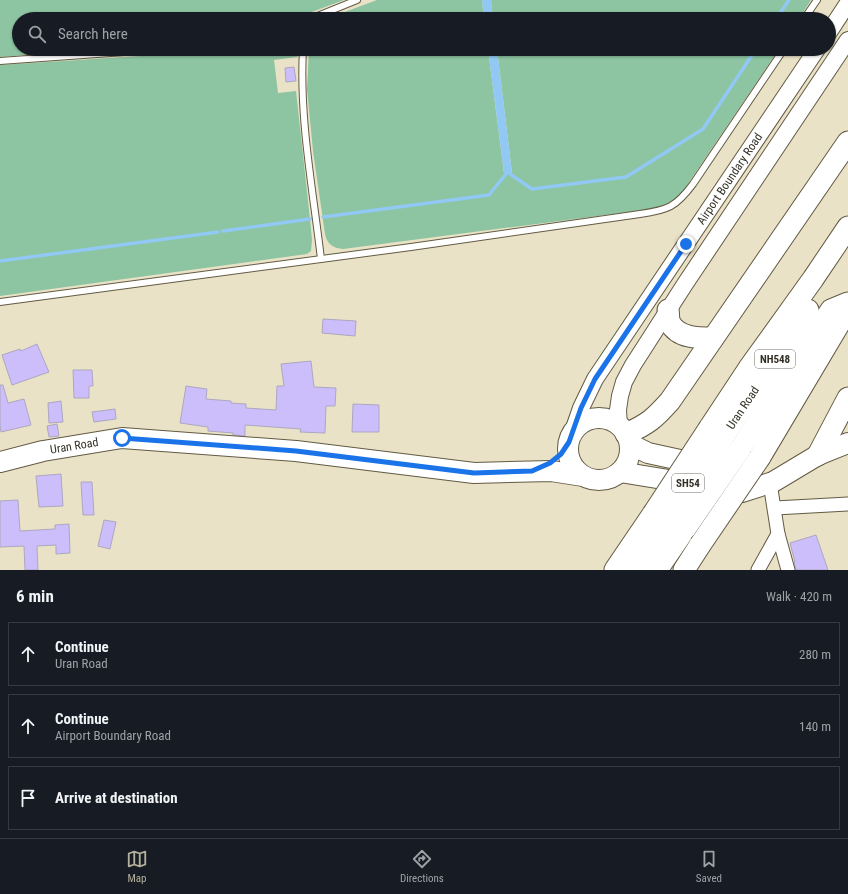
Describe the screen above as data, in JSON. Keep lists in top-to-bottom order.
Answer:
{
  "streets": {
    "highway": ["NH548", "Uran Road"],
    "main road": ["SH54"],
    "street": ["Airport Boundary Road"]
  },
  "crossings": [
    ["Airport Boundary Road", "Uran Road"],
    ["Airport Boundary Road", "SH54"],
    ["NH548", "Uran Road"],
    ["Uran Road", "SH54"]
  ],
  "page": {
    "search": "Search here",
    "heading": ["6 min", "Walk · 420 m"],
    "list": [
      ["Continue", "Uran Road", "280 m"],
      ["Continue", "Airport Boundary Road", "140 m"],
      "Arrive at destination"
    ],
    "nav": ["Map", "Directions", "Saved"]
  }
}
